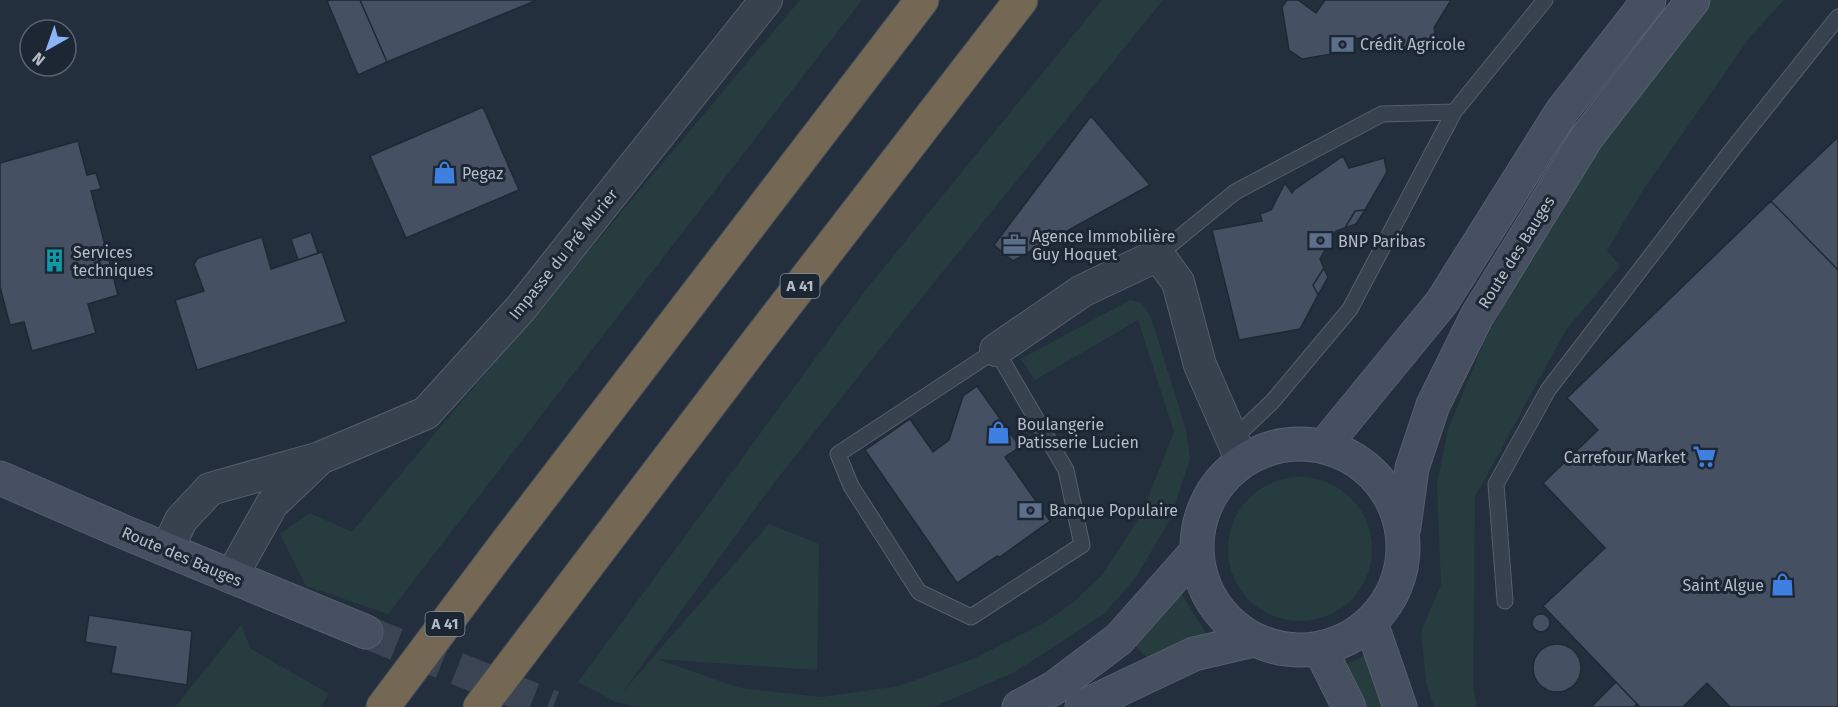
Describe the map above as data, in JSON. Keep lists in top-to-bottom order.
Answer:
{
  "streets": {
    "highway": ["A 41"],
    "main road": ["Route des Bauges"],
    "street": ["Impasse du Pré Murier"]
  },
  "crossings": [
    ["Route des Bauges", "Impasse du Pré Murier"]
  ],
  "places": {
    "bank": ["Crédit Agricole", "BNP Paribas", "Banque Populaire"],
    "shop": ["Pegaz", "Boulangerie Patisserie Lucien", "Saint Algue"],
    "office": ["Agence Immobilière Guy Hoquet"],
    "building": ["Services techniques"],
    "supermarket": ["Carrefour Market"]
  },
  "north": "bottom left"
}
